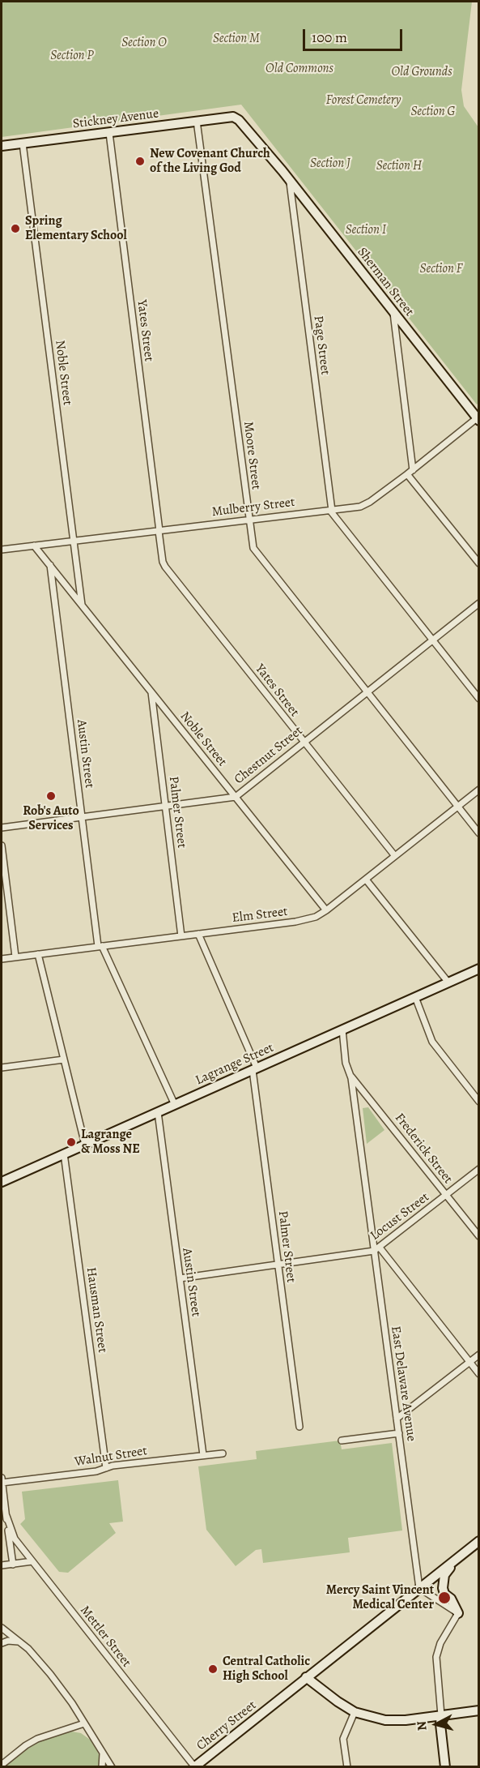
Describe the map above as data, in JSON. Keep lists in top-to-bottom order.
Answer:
{
  "streets": {
    "main road": [
      "Stickney Avenue",
      "Sherman Street",
      "Lagrange Street",
      "Cherry Street"
    ],
    "street": [
      "Yates Street",
      "Page Street",
      "Noble Street",
      "Moore Street",
      "Mulberry Street",
      "Austin Street",
      "Chestnut Street",
      "Palmer Street",
      "Elm Street",
      "Frederick Street",
      "Locust Street",
      "Hausman Street",
      "East Delaware Avenue",
      "Walnut Street",
      "Mettler Street"
    ]
  },
  "crossings": [
    ["Stickney Avenue", "Sherman Street"],
    ["Stickney Avenue", "Yates Street"],
    ["Stickney Avenue", "Noble Street"],
    ["Stickney Avenue", "Moore Street"],
    ["Sherman Street", "Page Street"],
    ["Sherman Street", "Mulberry Street"],
    ["Yates Street", "Mulberry Street"],
    ["Yates Street", "Chestnut Street"],
    ["Yates Street", "Elm Street"],
    ["Page Street", "Mulberry Street"],
    ["Noble Street", "Mulberry Street"],
    ["Noble Street", "Austin Street"],
    ["Noble Street", "Chestnut Street"],
    ["Noble Street", "Palmer Street"],
    ["Noble Street", "Elm Street"],
    ["Moore Street", "Mulberry Street"],
    ["Moore Street", "Chestnut Street"],
    ["Moore Street", "Elm Street"],
    ["Austin Street", "Chestnut Street"],
    ["Austin Street", "Elm Street"],
    ["Austin Street", "Lagrange Street"],
    ["Austin Street", "Locust Street"],
    ["Austin Street", "Walnut Street"],
    ["Chestnut Street", "Palmer Street"],
    ["Palmer Street", "Elm Street"],
    ["Palmer Street", "Lagrange Street"],
    ["Palmer Street", "Locust Street"],
    ["Lagrange Street", "Hausman Street"],
    ["Lagrange Street", "East Delaware Avenue"],
    ["Frederick Street", "Locust Street"],
    ["Frederick Street", "East Delaware Avenue"],
    ["Locust Street", "East Delaware Avenue"],
    ["Hausman Street", "Walnut Street"],
    ["East Delaware Avenue", "Cherry Street"],
    ["Walnut Street", "Mettler Street"],
    ["Mettler Street", "Cherry Street"]
  ],
  "parks": [
    "Section M",
    "Section O",
    "Section P",
    "Old Commons",
    "Old Grounds",
    "Forest Cemetery",
    "Section G",
    "Section J",
    "Section H",
    "Section I",
    "Section F"
  ],
  "places": [
    "New Covenant Church of the Living God",
    "Spring Elementary School",
    "Rob's Auto Services",
    "Lagrange & Moss NE",
    "Mercy Saint Vincent Medical Center",
    "Central Catholic High School"
  ],
  "scale_bar": "100 m",
  "north": "left"
}
